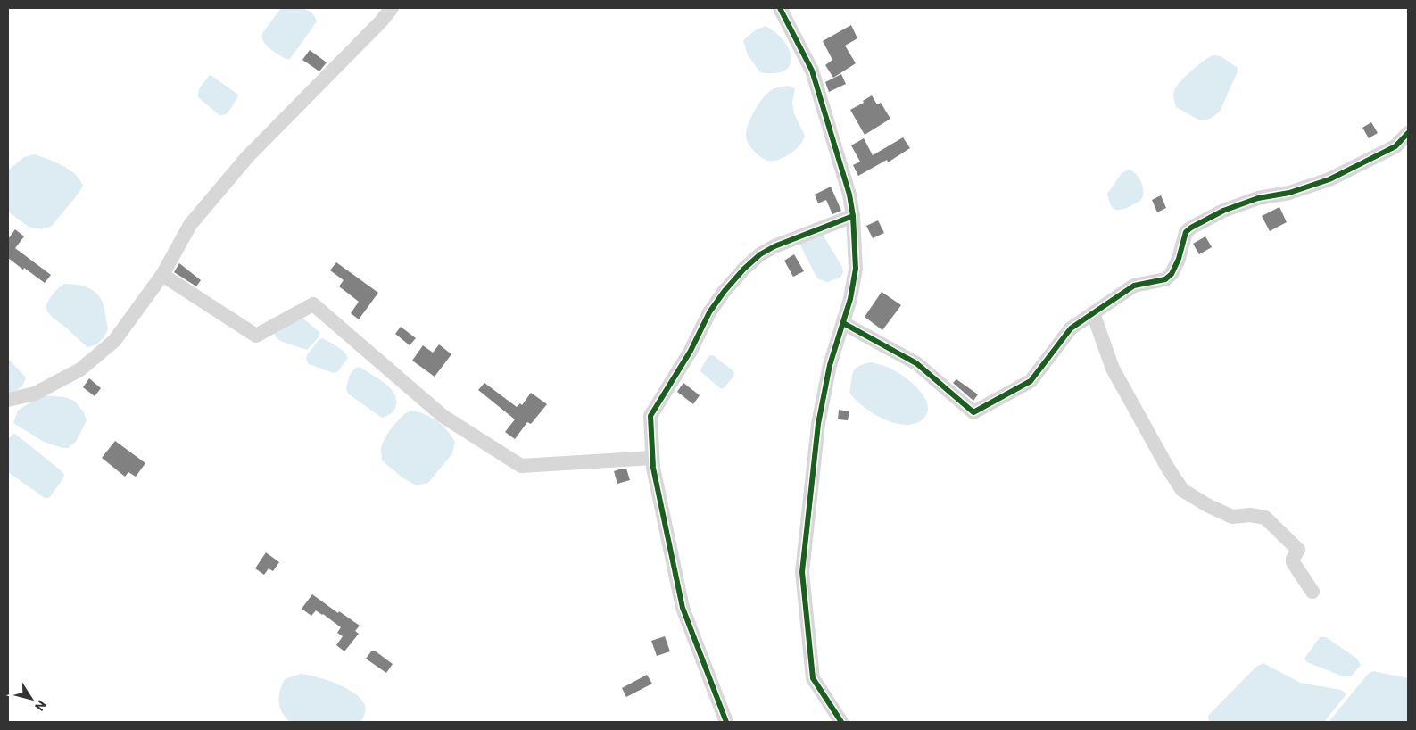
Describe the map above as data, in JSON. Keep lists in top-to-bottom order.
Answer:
{
  "north": "bottom right"
}
